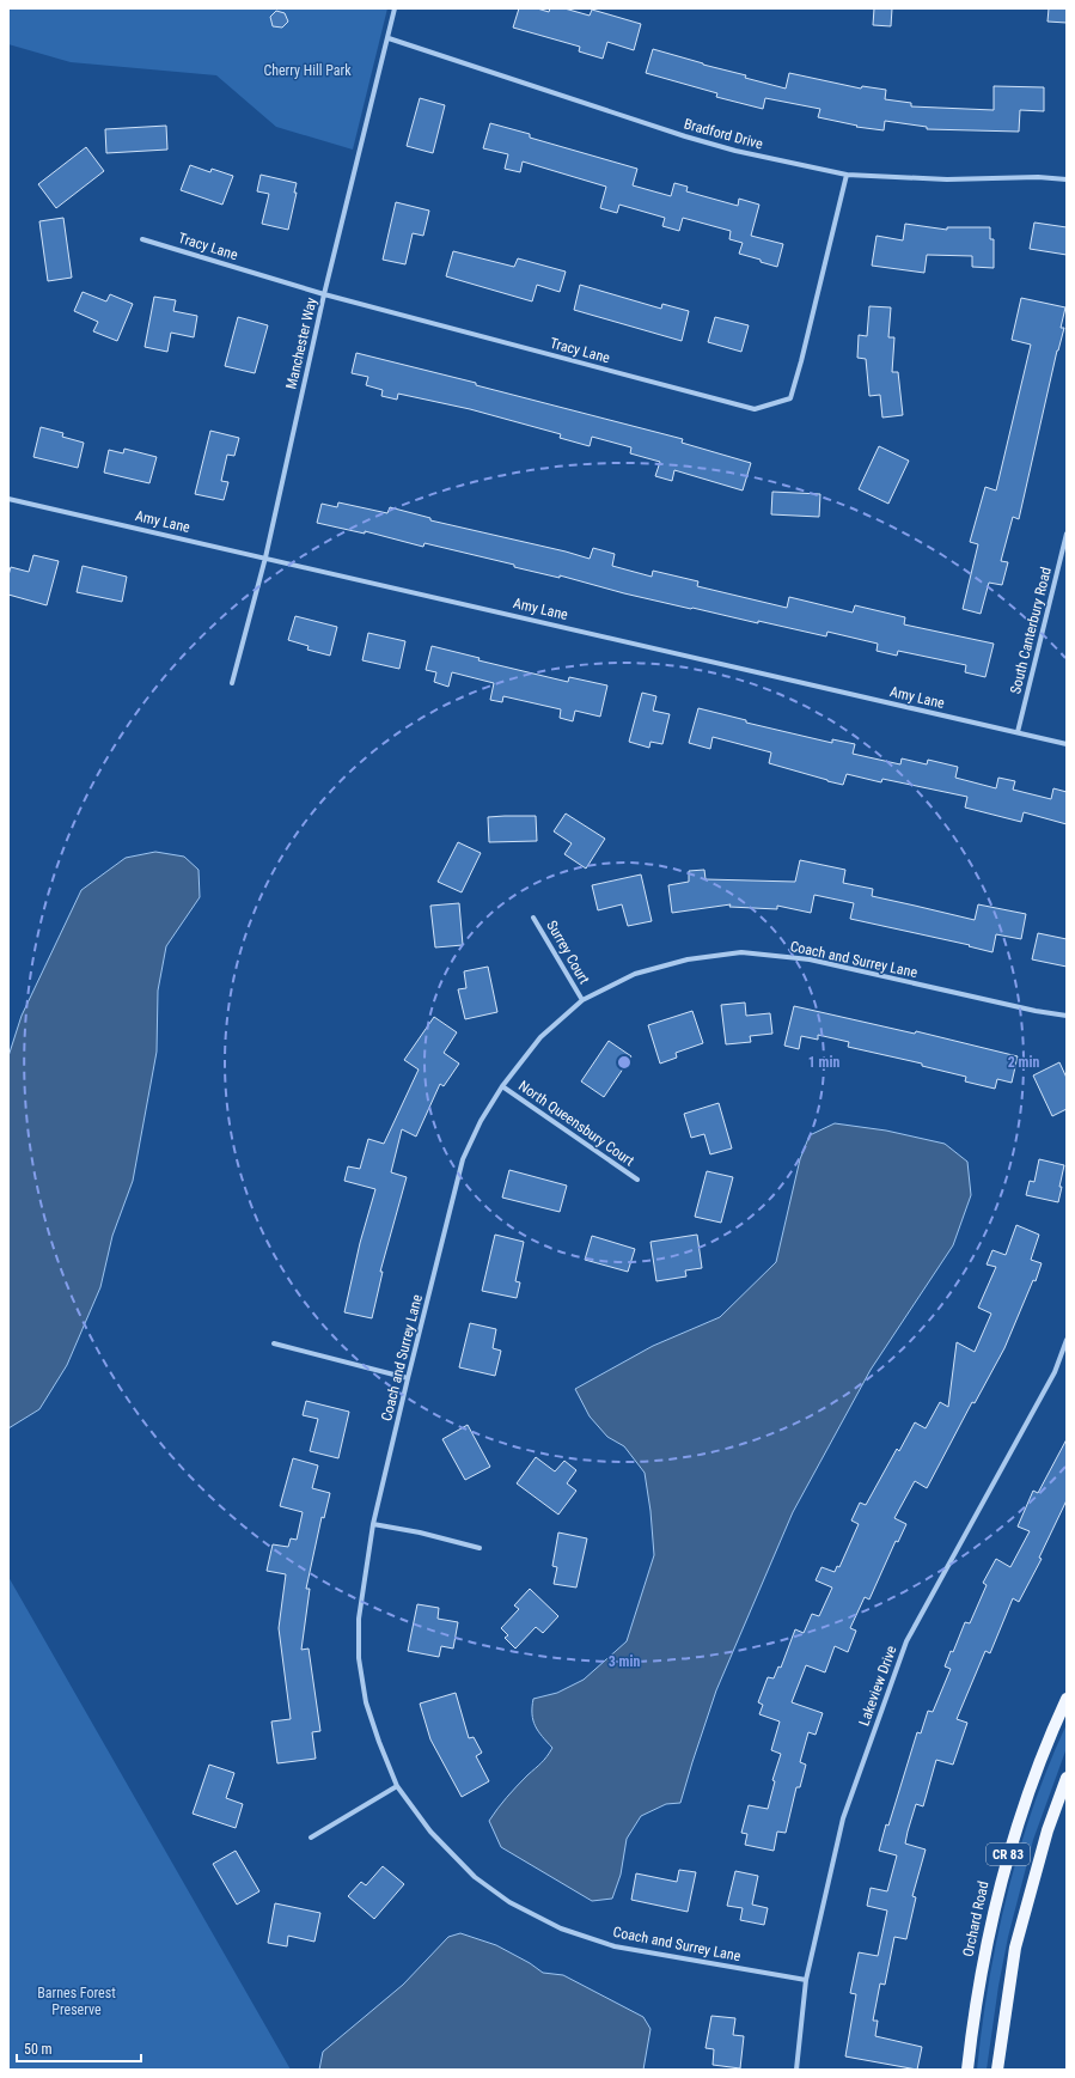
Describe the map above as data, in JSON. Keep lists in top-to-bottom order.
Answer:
{
  "streets": {
    "main road": ["CR 83", "Orchard Road"],
    "street": [
      "Bradford Drive",
      "Tracy Lane",
      "Manchester Way",
      "Amy Lane",
      "South Canterbury Road",
      "Surrey Court",
      "Coach and Surrey Lane",
      "North Queensbury Court",
      "Lakeview Drive"
    ]
  },
  "crossings": [
    ["Bradford Drive", "Tracy Lane"],
    ["Bradford Drive", "Manchester Way"],
    ["Tracy Lane", "Manchester Way"],
    ["Manchester Way", "Amy Lane"],
    ["Amy Lane", "South Canterbury Road"],
    ["Surrey Court", "Coach and Surrey Lane"],
    ["Coach and Surrey Lane", "North Queensbury Court"],
    ["Coach and Surrey Lane", "Lakeview Drive"]
  ],
  "parks": ["Cherry Hill Park", "Barnes Forest Preserve"],
  "scale_bar": "50 m",
  "rings": ["1 min", "2 min", "3 min"]
}
